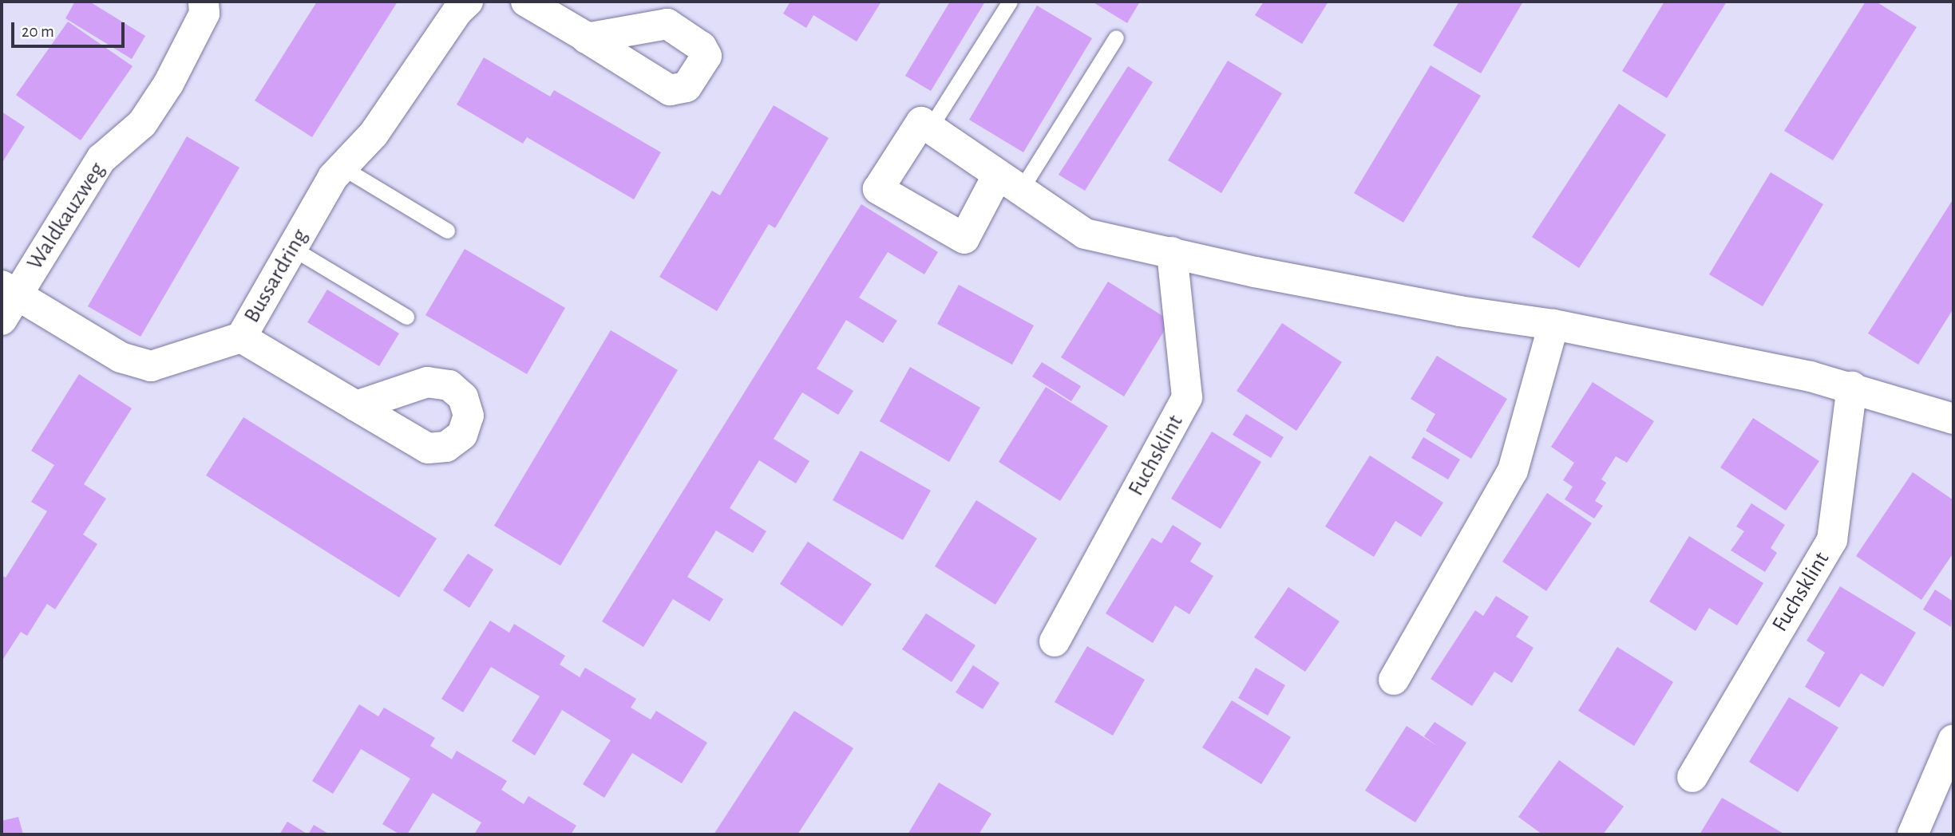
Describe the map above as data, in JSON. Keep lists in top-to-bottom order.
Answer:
{
  "streets": {
    "street": ["Waldkauzweg", "Bussardring", "Fuchsklint"]
  },
  "crossings": [
    ["Waldkauzweg", "Bussardring"]
  ],
  "scale_bar": "20 m"
}
